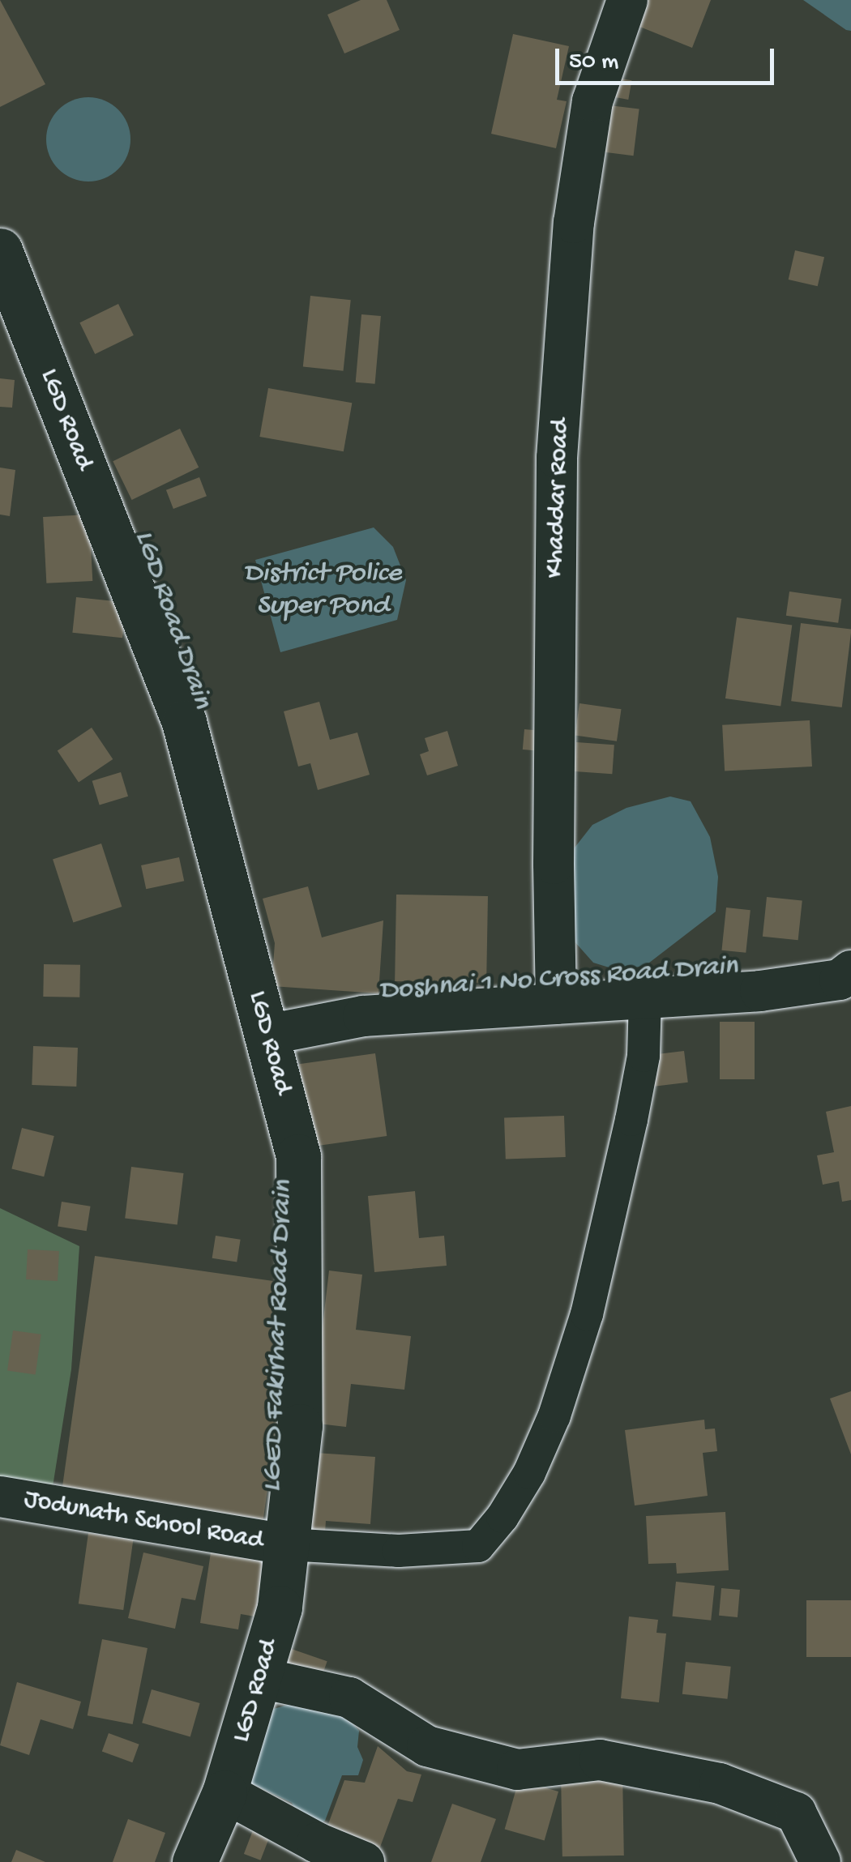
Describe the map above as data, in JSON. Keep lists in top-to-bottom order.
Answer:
{
  "streets": {
    "main road": ["LGD Road"],
    "street": ["Khaddar Road", "Jodunath School Road"]
  },
  "crossings": [
    ["LGD Road", "Jodunath School Road"]
  ],
  "water": [
    "District Police Super Pond",
    "LGD Road Drain",
    "Doshnai 1 No Cross Road Drain",
    "LGED Fakirhat Road Drain"
  ],
  "scale_bar": "50 m"
}
